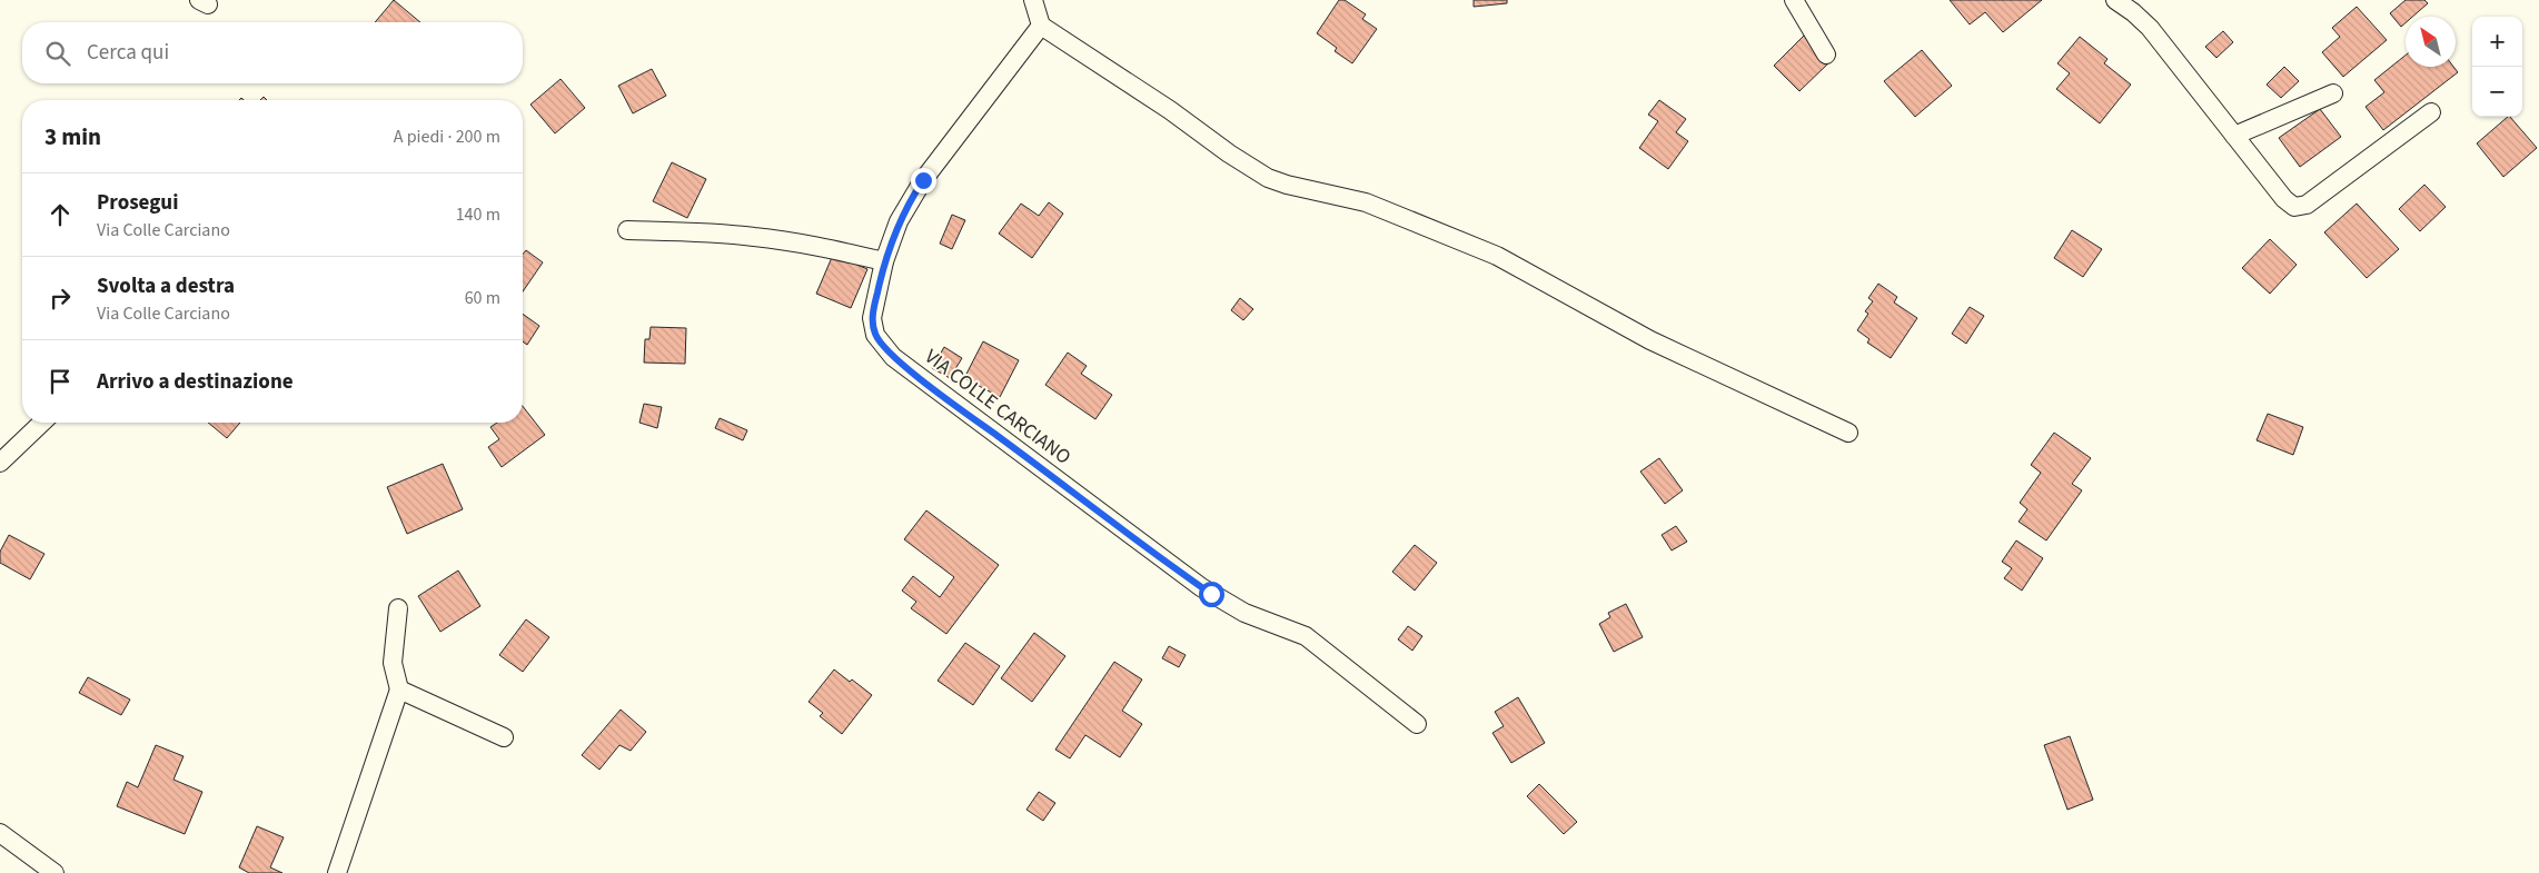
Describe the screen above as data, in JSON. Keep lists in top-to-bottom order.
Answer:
{
  "streets": {
    "street": ["VIA COLLE CARCIANO"]
  },
  "north": "top left",
  "page": {
    "map_buttons": ["+", "−"],
    "search": "Cerca qui",
    "heading": ["3 min", "A piedi · 200 m"],
    "list": [
      ["Prosegui", "Via Colle Carciano", "140 m"],
      ["Svolta a destra", "Via Colle Carciano", "60 m"],
      "Arrivo a destinazione"
    ]
  }
}
